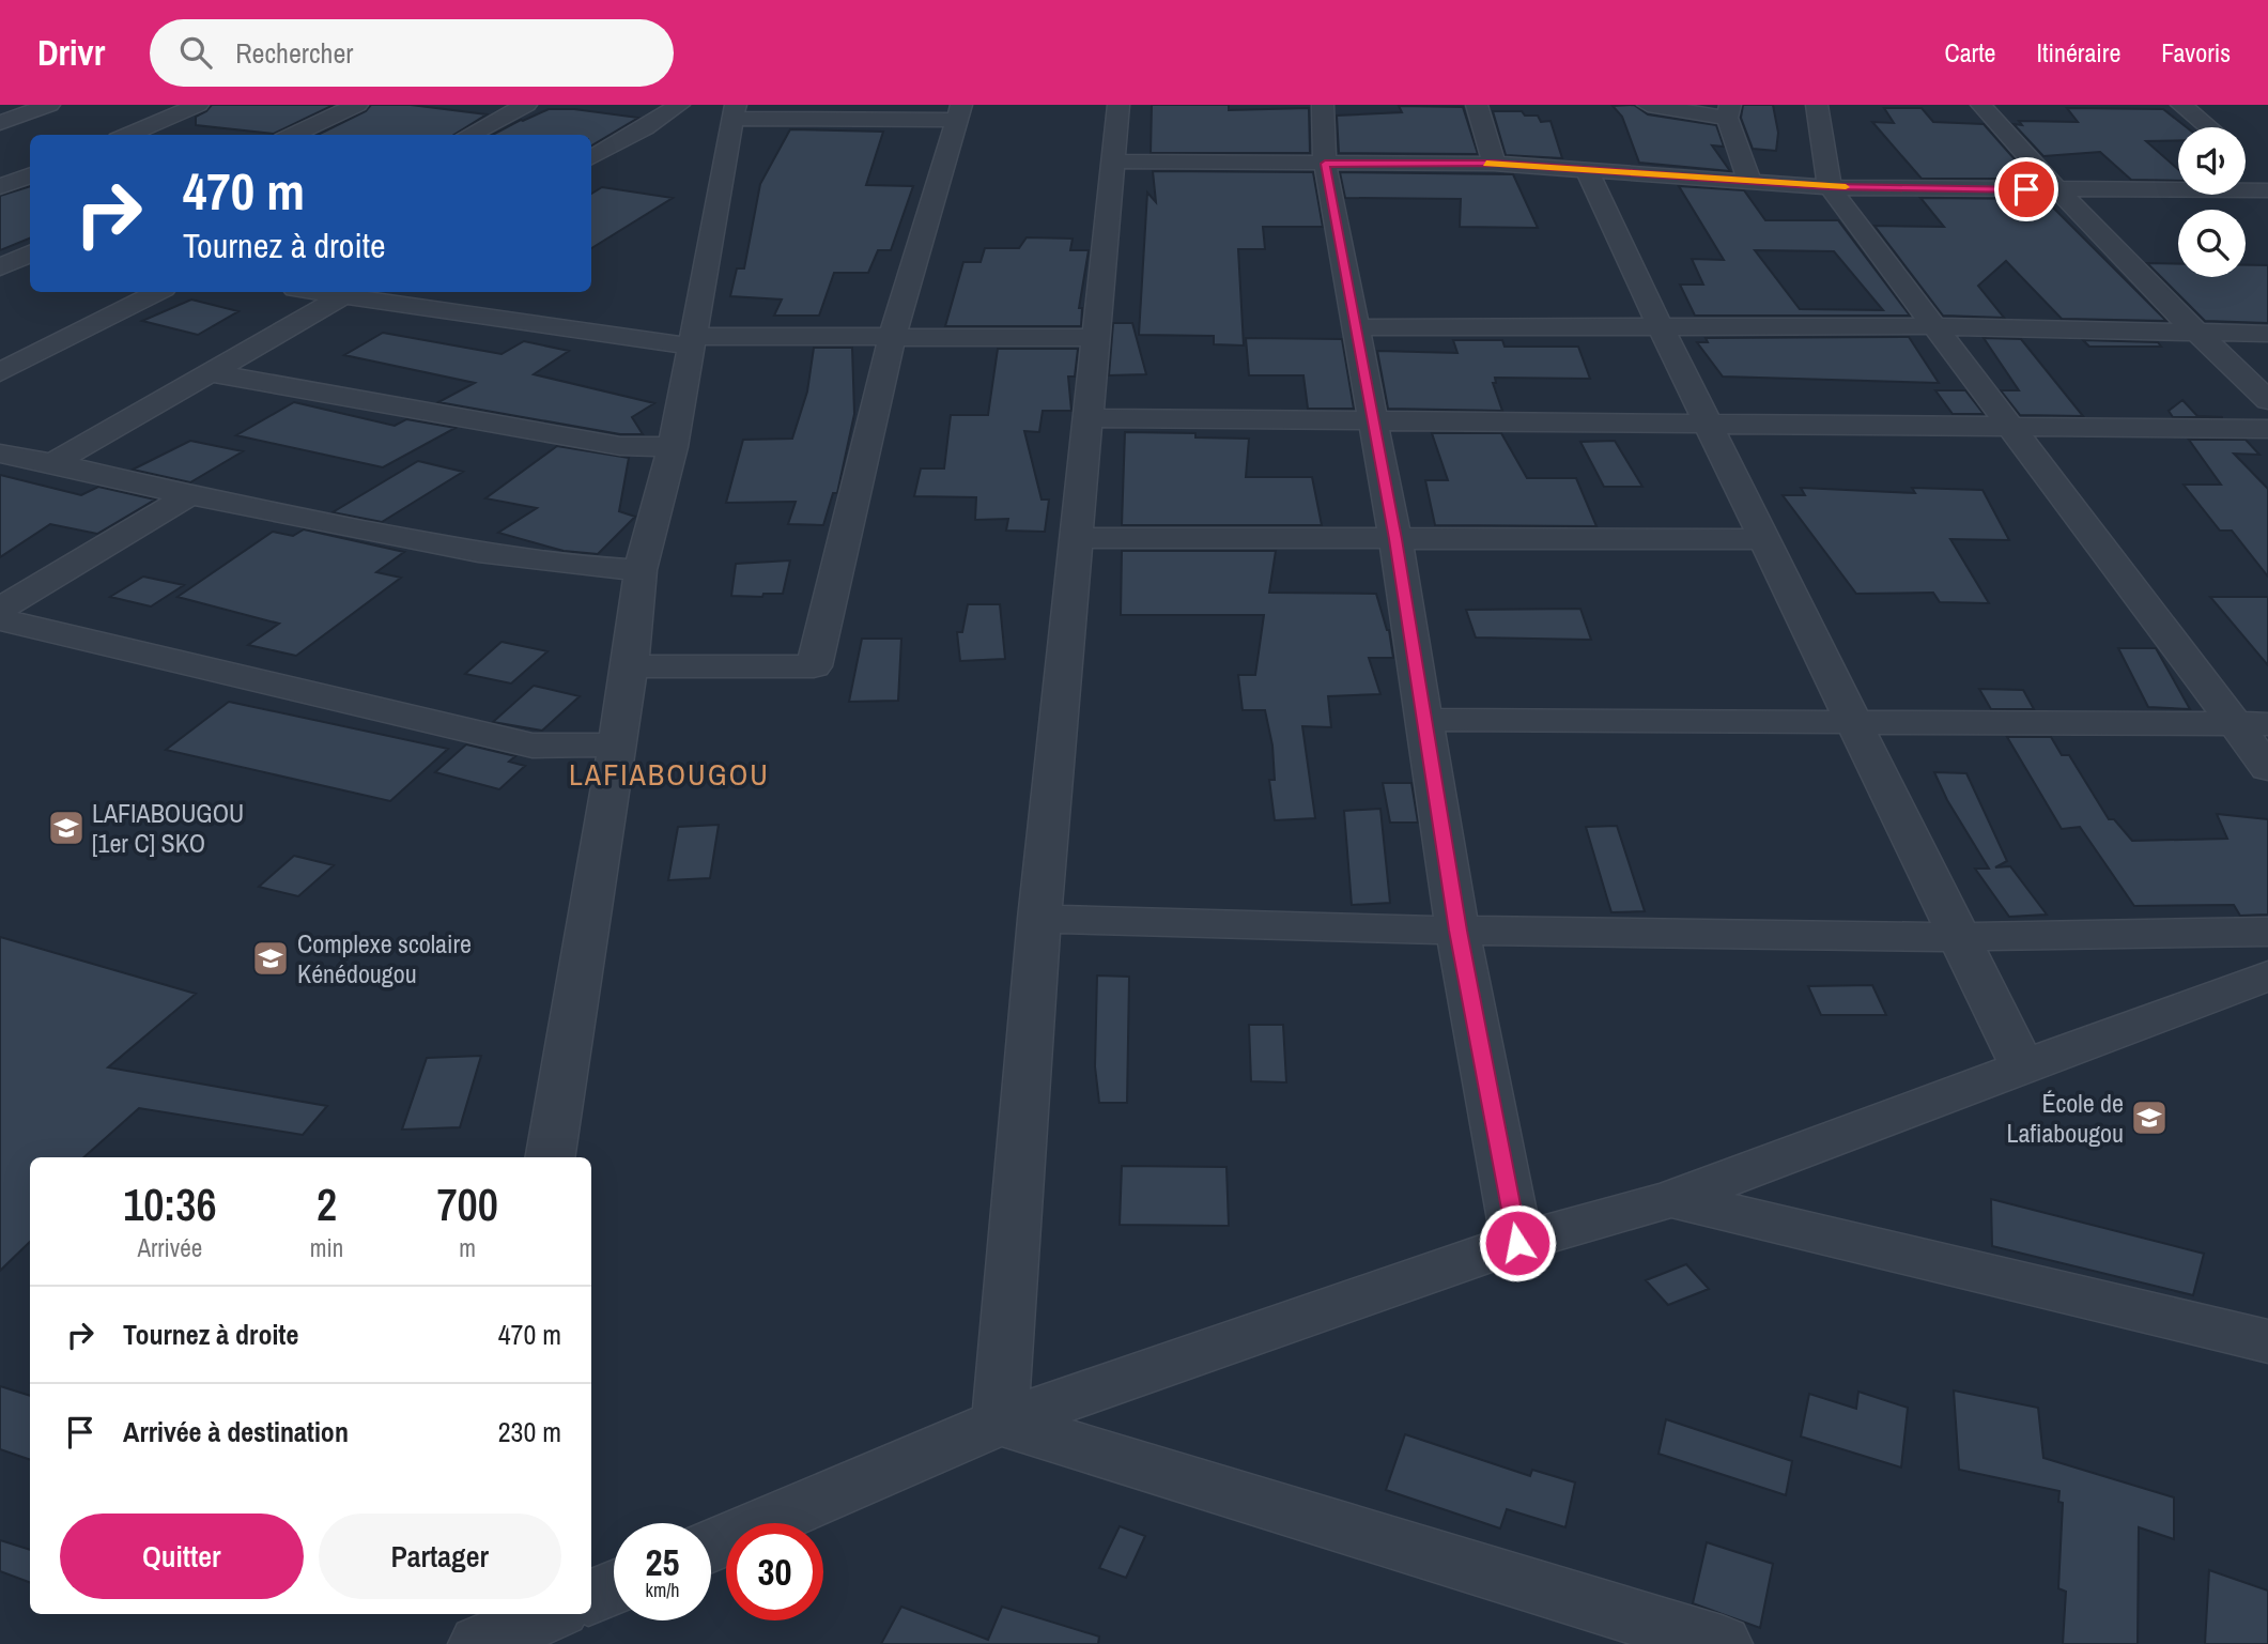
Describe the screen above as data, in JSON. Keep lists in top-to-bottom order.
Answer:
{
  "districts": ["LAFIABOUGOU"],
  "places": {
    "school or university": ["LAFIABOUGOU [1er C] SKO", "Complexe scolaire Kénédougou", "École de Lafiabougou"]
  },
  "page": {
    "header": "Drivr",
    "search": "Rechercher",
    "nav": ["Carte", "Itinéraire", "Favoris"],
    "turn": ["470 m", "Tournez à droite"],
    "eta": [
      "10:36",
      "Arrivée",
      "2",
      "min",
      "700",
      "m"
    ],
    "list": [
      {
        "name": "Tournez à droite",
        "value": "470 m"
      },
      {
        "name": "Arrivée à destination",
        "value": "230 m"
      }
    ],
    "buttons": ["Quitter", "Partager"],
    "speed": "25 km/h",
    "limit": "30"
  }
}
